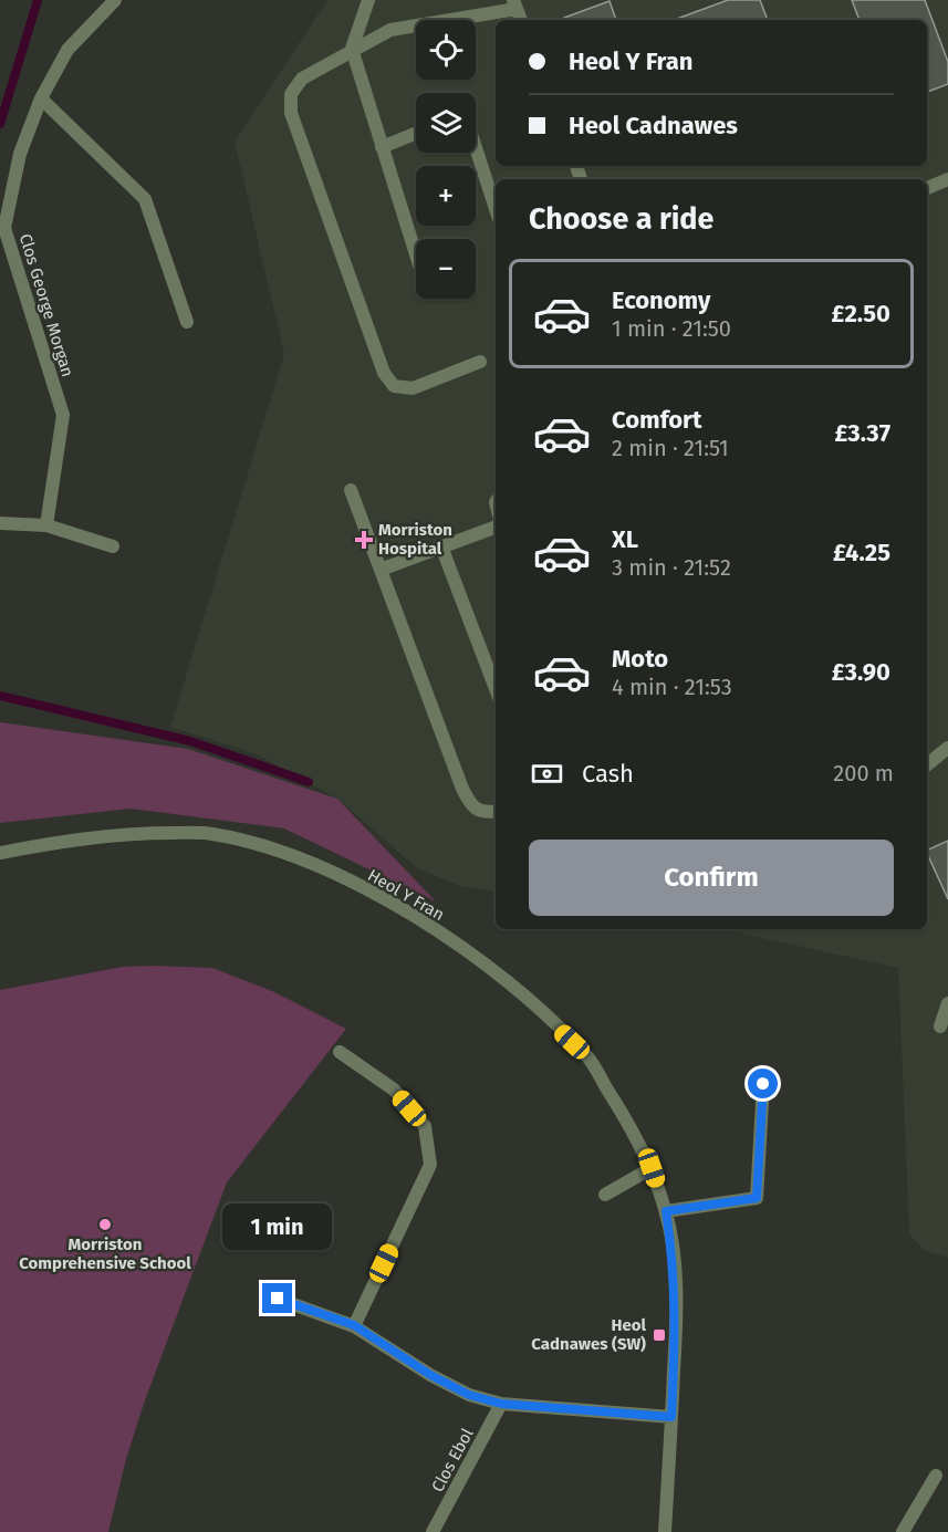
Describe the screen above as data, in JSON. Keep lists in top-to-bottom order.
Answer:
{
  "streets": {
    "street": ["Clos George Morgan", "Heol Y Fran", "Clos Ebol"]
  },
  "places": {
    "health": ["Morriston Hospital"],
    "other": ["Morriston Comprehensive School"],
    "transit": ["Heol Cadnawes (SW)"]
  },
  "page": {
    "map_buttons": ["+", "−"],
    "banner": ["Heol Y Fran", "Heol Cadnawes"],
    "heading": "Choose a ride",
    "list": [
      {
        "name": "Economy",
        "note": "1 min · 21:50",
        "value": "£2.50"
      },
      {
        "name": "Comfort",
        "note": "2 min · 21:51",
        "value": "£3.37"
      },
      {
        "name": "XL",
        "note": "3 min · 21:52",
        "value": "£4.25"
      },
      {
        "name": "Moto",
        "note": "4 min · 21:53",
        "value": "£3.90"
      }
    ],
    "pay": ["Cash", "200 m"],
    "buttons": "Confirm",
    "bubble": "1 min"
  }
}
